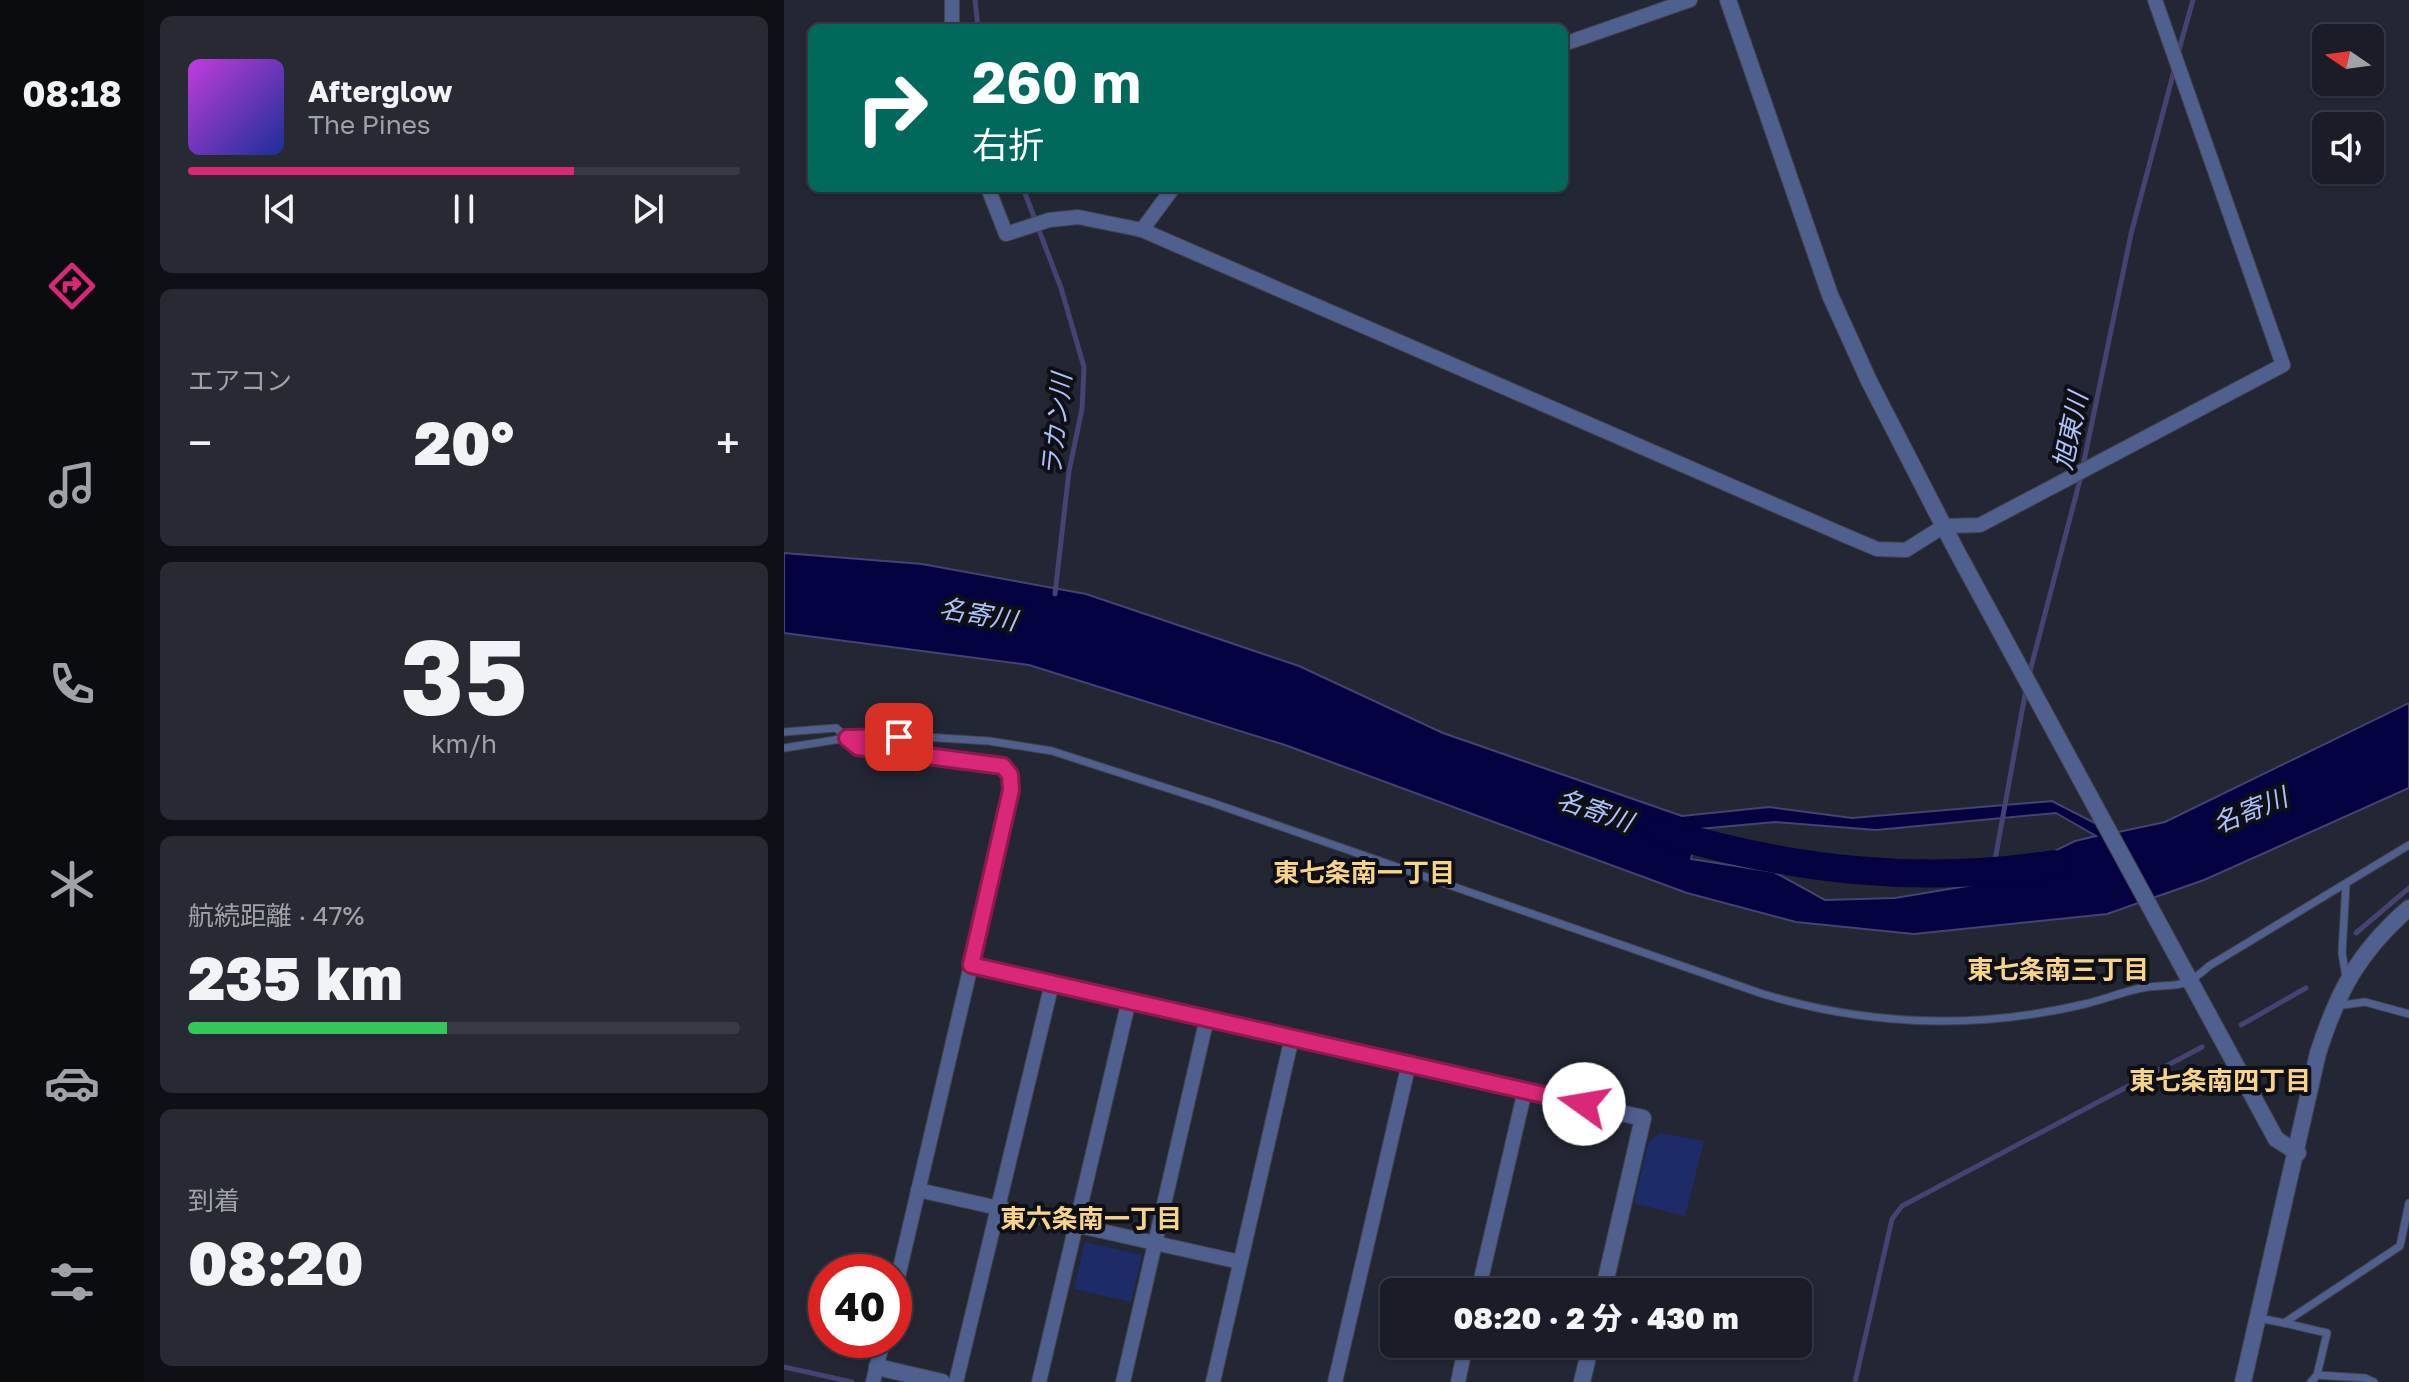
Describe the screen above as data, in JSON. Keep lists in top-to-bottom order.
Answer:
{
  "districts": [
    "東七条南一丁目",
    "東七条南三丁目",
    "東七条南四丁目",
    "東六条南一丁目"
  ],
  "water": ["ラカン川", "旭東川", "名寄川"],
  "north": "left",
  "page": {
    "tabs": "08:18",
    "turn": ["260 m", "右折"],
    "song": ["Afterglow", "The Pines"],
    "tile": [
      "エアコン",
      ["35", "km/h"],
      ["航続距離 · 47%", "235 km"],
      ["到着", "08:20"]
    ],
    "heat": ["−", "20°", "+"],
    "limit": "40",
    "trip": "08:20 · 2 分 · 430 m"
  }
}
